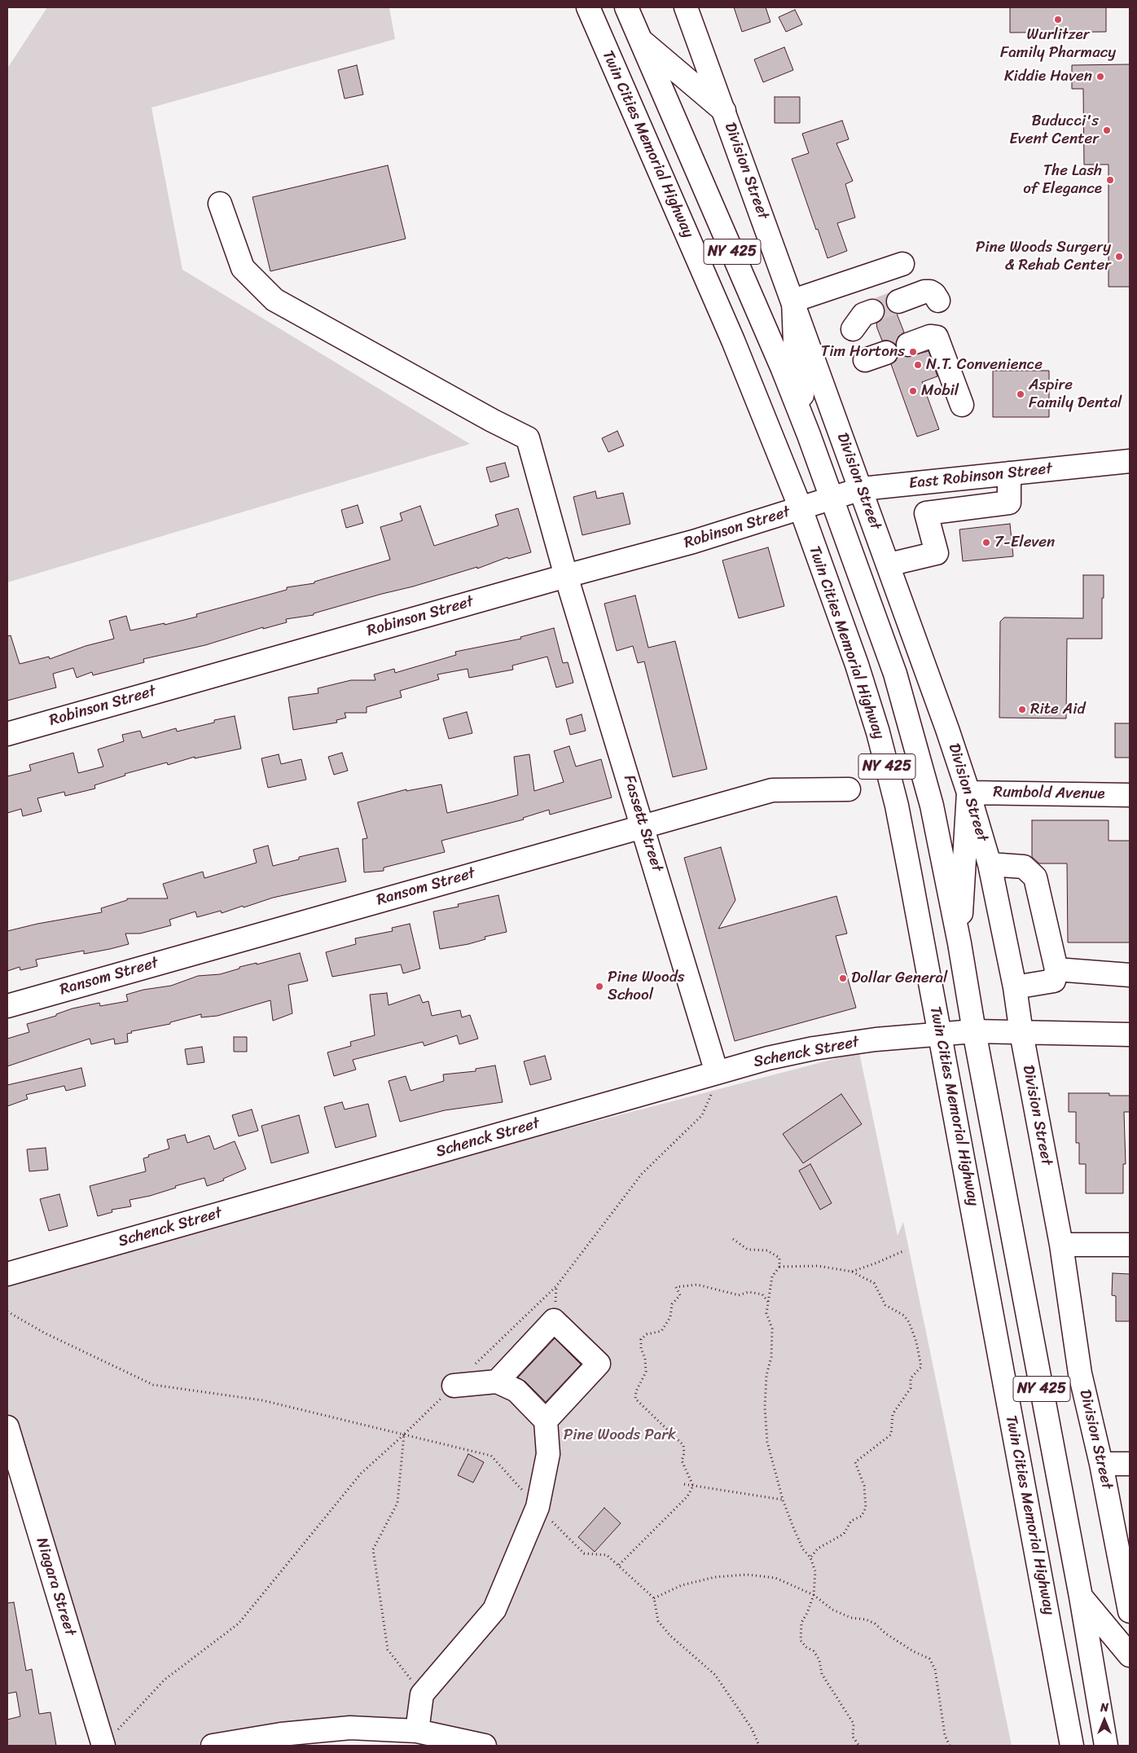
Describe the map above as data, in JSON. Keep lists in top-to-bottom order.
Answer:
{
  "streets": {
    "street": [
      "Twin Cities Memorial Highway",
      "Division Street",
      "NY 425",
      "East Robinson Street",
      "Robinson Street",
      "Rumbold Avenue",
      "Fassett Street",
      "Ransom Street",
      "Schenck Street",
      "Niagara Street"
    ]
  },
  "crossings": [
    ["Twin Cities Memorial Highway", "Robinson Street"],
    ["Twin Cities Memorial Highway", "Schenck Street"],
    ["Division Street", "East Robinson Street"],
    ["Division Street", "Rumbold Avenue"],
    ["Division Street", "Schenck Street"],
    ["NY 425", "East Robinson Street"],
    ["NY 425", "Robinson Street"],
    ["NY 425", "Schenck Street"],
    ["East Robinson Street", "Robinson Street"],
    ["Robinson Street", "Fassett Street"],
    ["Fassett Street", "Ransom Street"],
    ["Fassett Street", "Schenck Street"]
  ],
  "parks": ["Pine Woods Park"],
  "places": [
    "Wurlitzer Family Pharmacy",
    "Kiddie Haven",
    "Buducci's Event Center",
    "The Lash of Elegance",
    "Pine Woods Surgery & Rehab Center",
    "Tim Hortons",
    "N.T. Convenience",
    "Mobil",
    "Aspire Family Dental",
    "7-Eleven",
    "Rite Aid",
    "Dollar General",
    "Pine Woods School"
  ],
  "north": "top"
}
